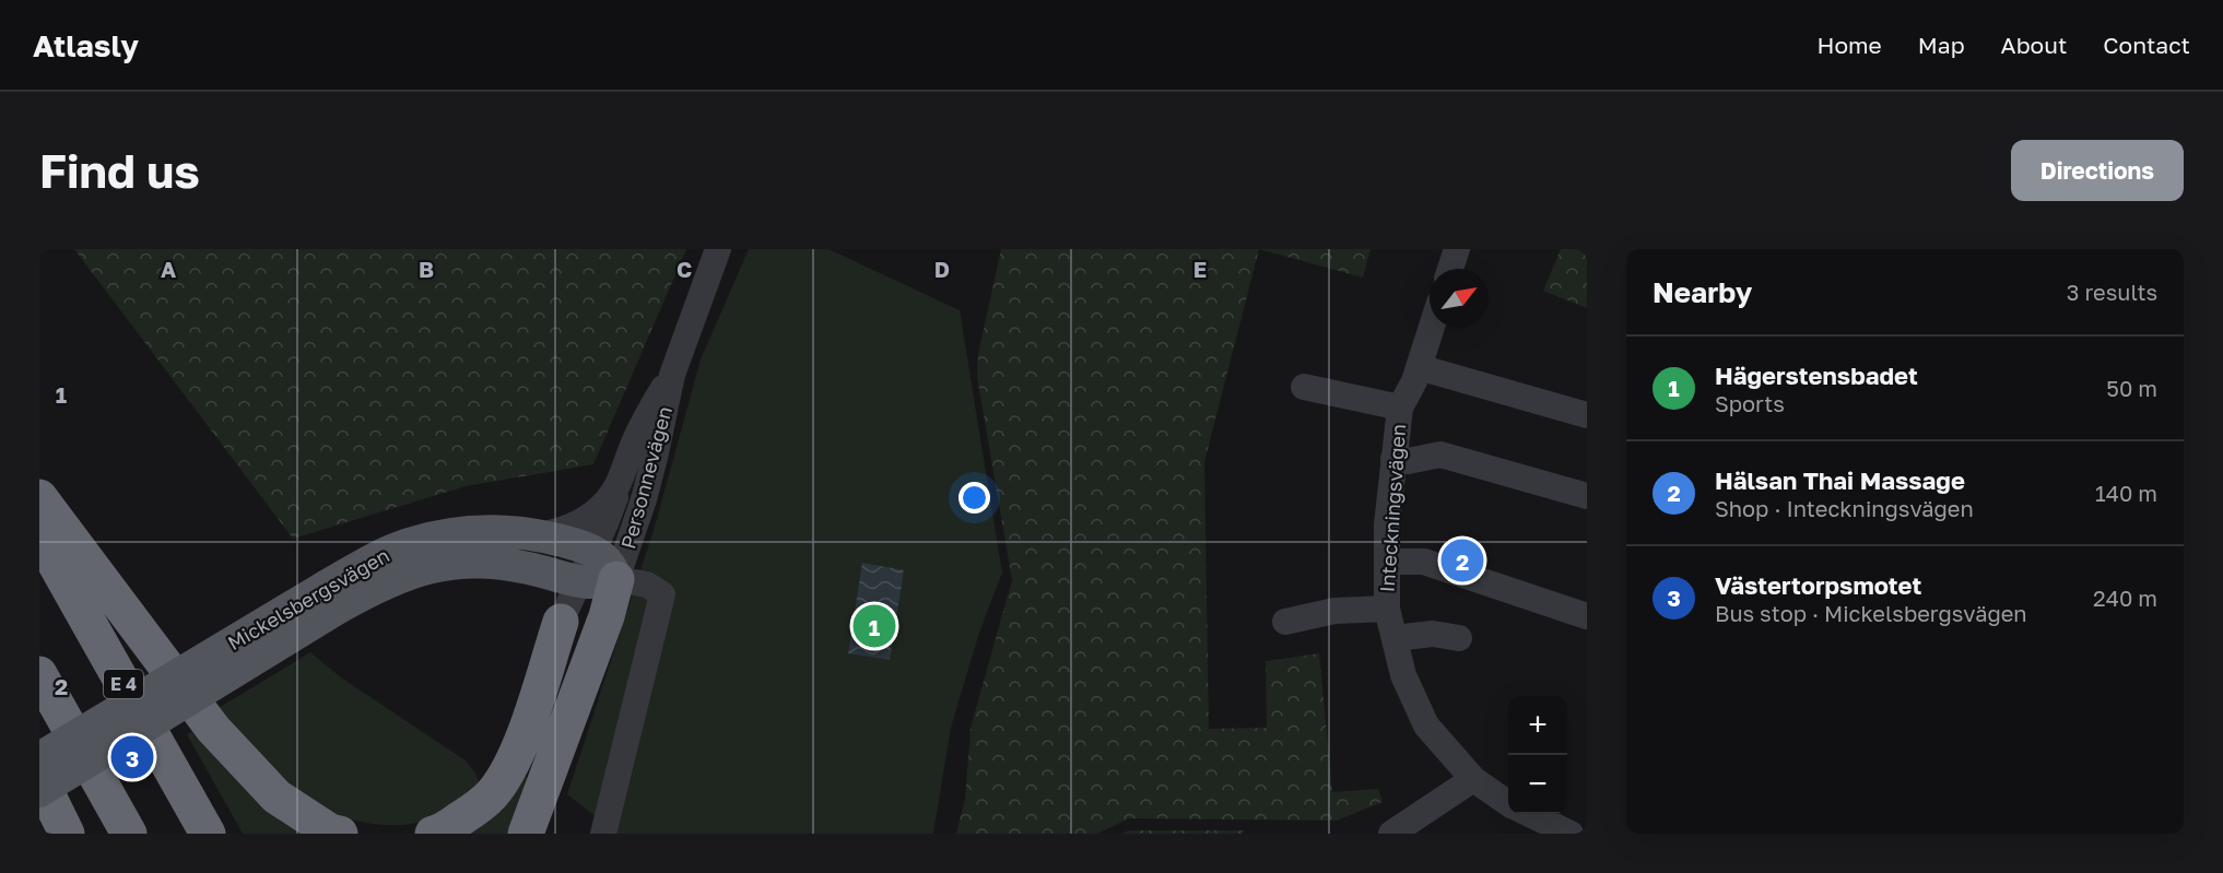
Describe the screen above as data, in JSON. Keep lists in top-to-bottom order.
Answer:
{
  "streets": {
    "highway": ["E 4"],
    "main road": ["Mickelsbergsvägen"],
    "street": ["Personnevägen", "Inteckningsvägen"]
  },
  "crossings": [
    ["Personnevägen", "Mickelsbergsvägen"]
  ],
  "north": "top right",
  "page": {
    "header": "Atlasly",
    "nav": [
      "Home",
      "Map",
      "About",
      "Contact"
    ],
    "buttons": "Directions",
    "title": "Find us",
    "heading": ["Nearby", "3 results"],
    "list": [
      {
        "mark": "1",
        "name": "Hägerstensbadet",
        "note": "Sports",
        "value": "50 m"
      },
      {
        "mark": "2",
        "name": "Hälsan Thai Massage",
        "note": "Shop · Inteckningsvägen",
        "value": "140 m"
      },
      {
        "mark": "3",
        "name": "Västertorpsmotet",
        "note": "Bus stop · Mickelsbergsvägen",
        "value": "240 m"
      }
    ],
    "pins": ["2", "1", "3"],
    "map_buttons": ["+", "−"]
  },
  "grid": {
    "columns": [
      "A",
      "B",
      "C",
      "D",
      "E"
    ],
    "rows": ["1", "2"]
  }
}
